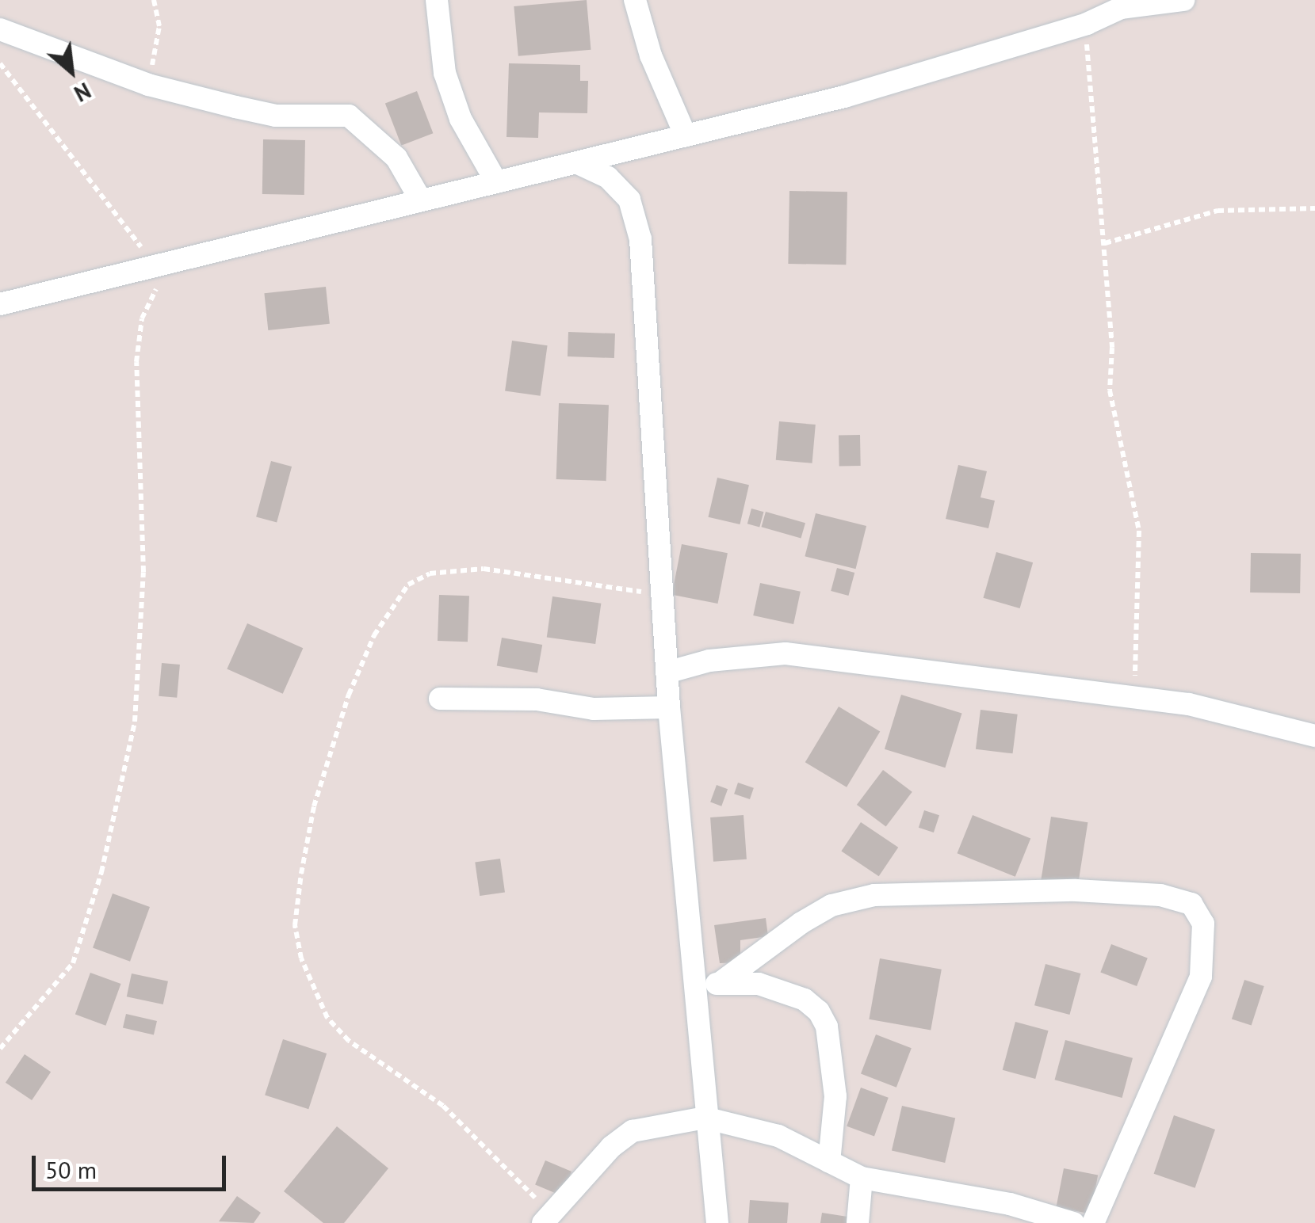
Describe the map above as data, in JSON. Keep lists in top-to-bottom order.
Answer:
{
  "scale_bar": "50 m",
  "north": "bottom right"
}
